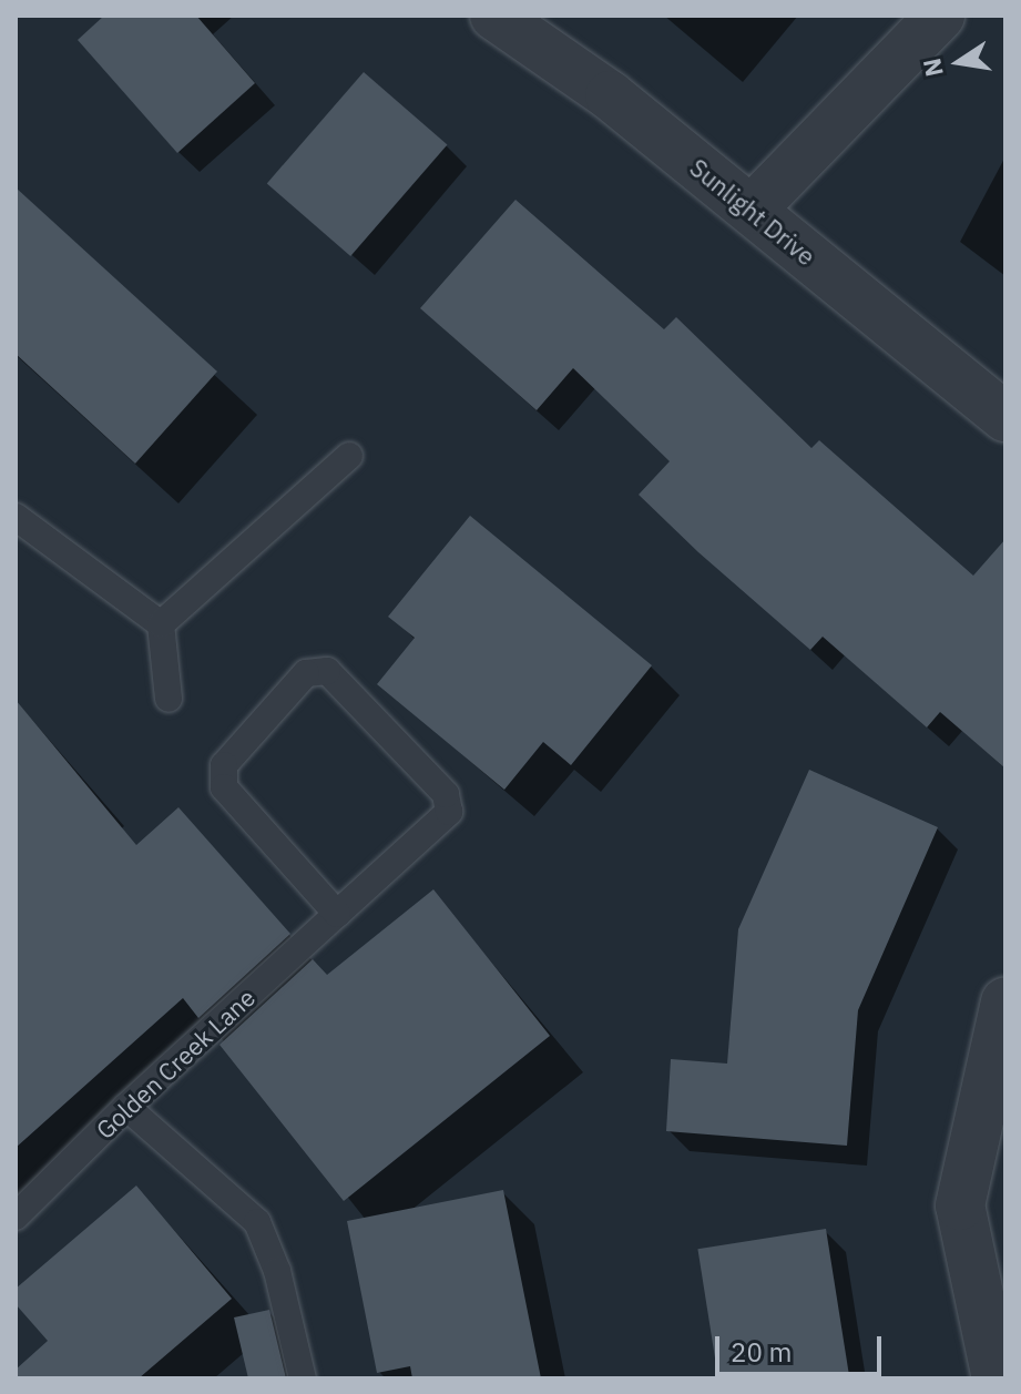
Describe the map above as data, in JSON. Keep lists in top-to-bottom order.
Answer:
{
  "streets": {
    "street": ["Sunlight Drive"],
    "lane": ["Golden Creek Lane"]
  },
  "scale_bar": "20 m",
  "north": "left"
}
